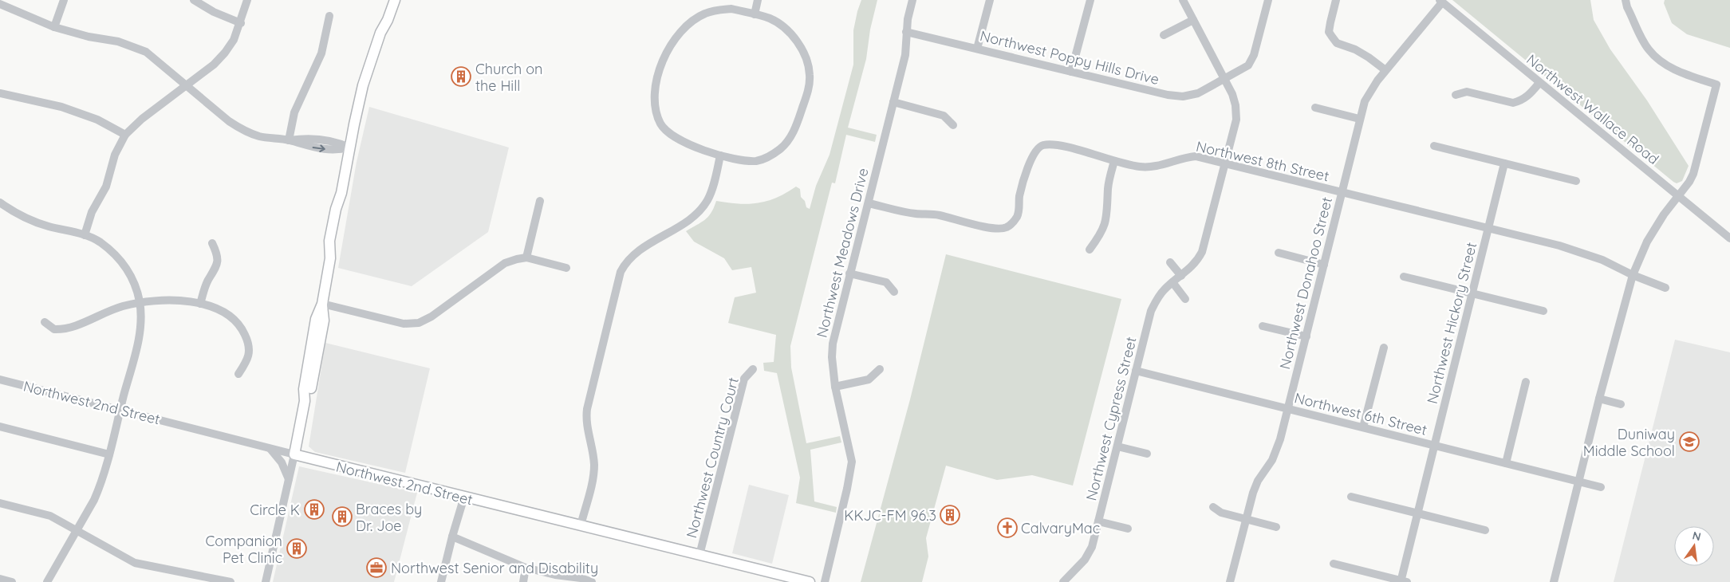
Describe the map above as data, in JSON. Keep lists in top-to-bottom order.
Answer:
{
  "streets": {
    "main road": ["Northwest 2nd Street"],
    "street": [
      "Northwest Poppy Hills Drive",
      "Northwest Wallace Road",
      "Northwest 8th Street",
      "Northwest Meadows Drive",
      "Northwest Donahoo Street",
      "Northwest Hickory Street",
      "Northwest 6th Street",
      "Northwest Cypress Street",
      "Northwest Country Court"
    ]
  },
  "crossings": [
    ["Northwest Poppy Hills Drive", "Northwest Meadows Drive"],
    ["Northwest Poppy Hills Drive", "Northwest Cypress Street"],
    ["Northwest Wallace Road", "Northwest Donahoo Street"],
    ["Northwest 8th Street", "Northwest Meadows Drive"],
    ["Northwest 8th Street", "Northwest Donahoo Street"],
    ["Northwest 8th Street", "Northwest Hickory Street"],
    ["Northwest 8th Street", "Northwest Cypress Street"],
    ["Northwest Donahoo Street", "Northwest 6th Street"],
    ["Northwest Hickory Street", "Northwest 6th Street"],
    ["Northwest 2nd Street", "Northwest Country Court"],
    ["Northwest 6th Street", "Northwest Cypress Street"]
  ],
  "places": {
    "building": [
      "Church on the Hill",
      "Circle K",
      "KKJC-FM 96.3",
      "Braces by Dr. Joe",
      "Companion Pet Clinic"
    ],
    "school or university": ["Duniway Middle School"],
    "church": ["CalvaryMac"],
    "office": ["Northwest Senior and Disability"]
  },
  "north": "top"
}
